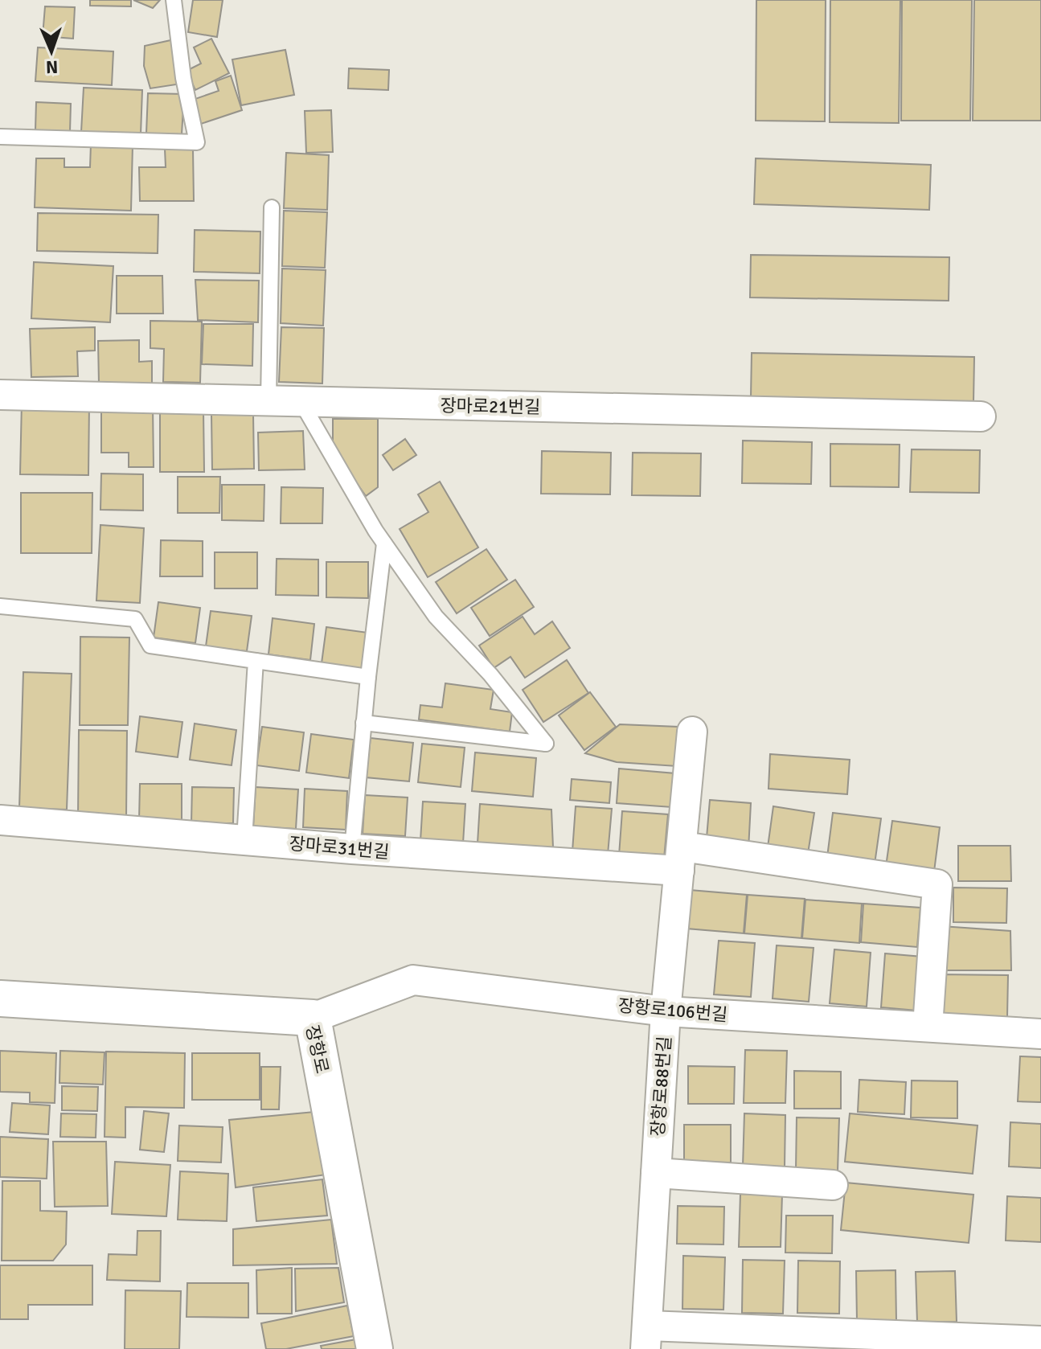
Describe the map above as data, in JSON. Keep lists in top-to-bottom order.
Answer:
{
  "streets": {
    "street": [
      "장마로21번길",
      "장마로31번길",
      "장항로106번길",
      "장항로",
      "장항로88번길"
    ]
  },
  "crossings": [
    ["장마로31번길", "장항로106번길"],
    ["장마로31번길", "장항로88번길"],
    ["장항로106번길", "장항로"],
    ["장항로106번길", "장항로88번길"]
  ],
  "north": "bottom"
}
